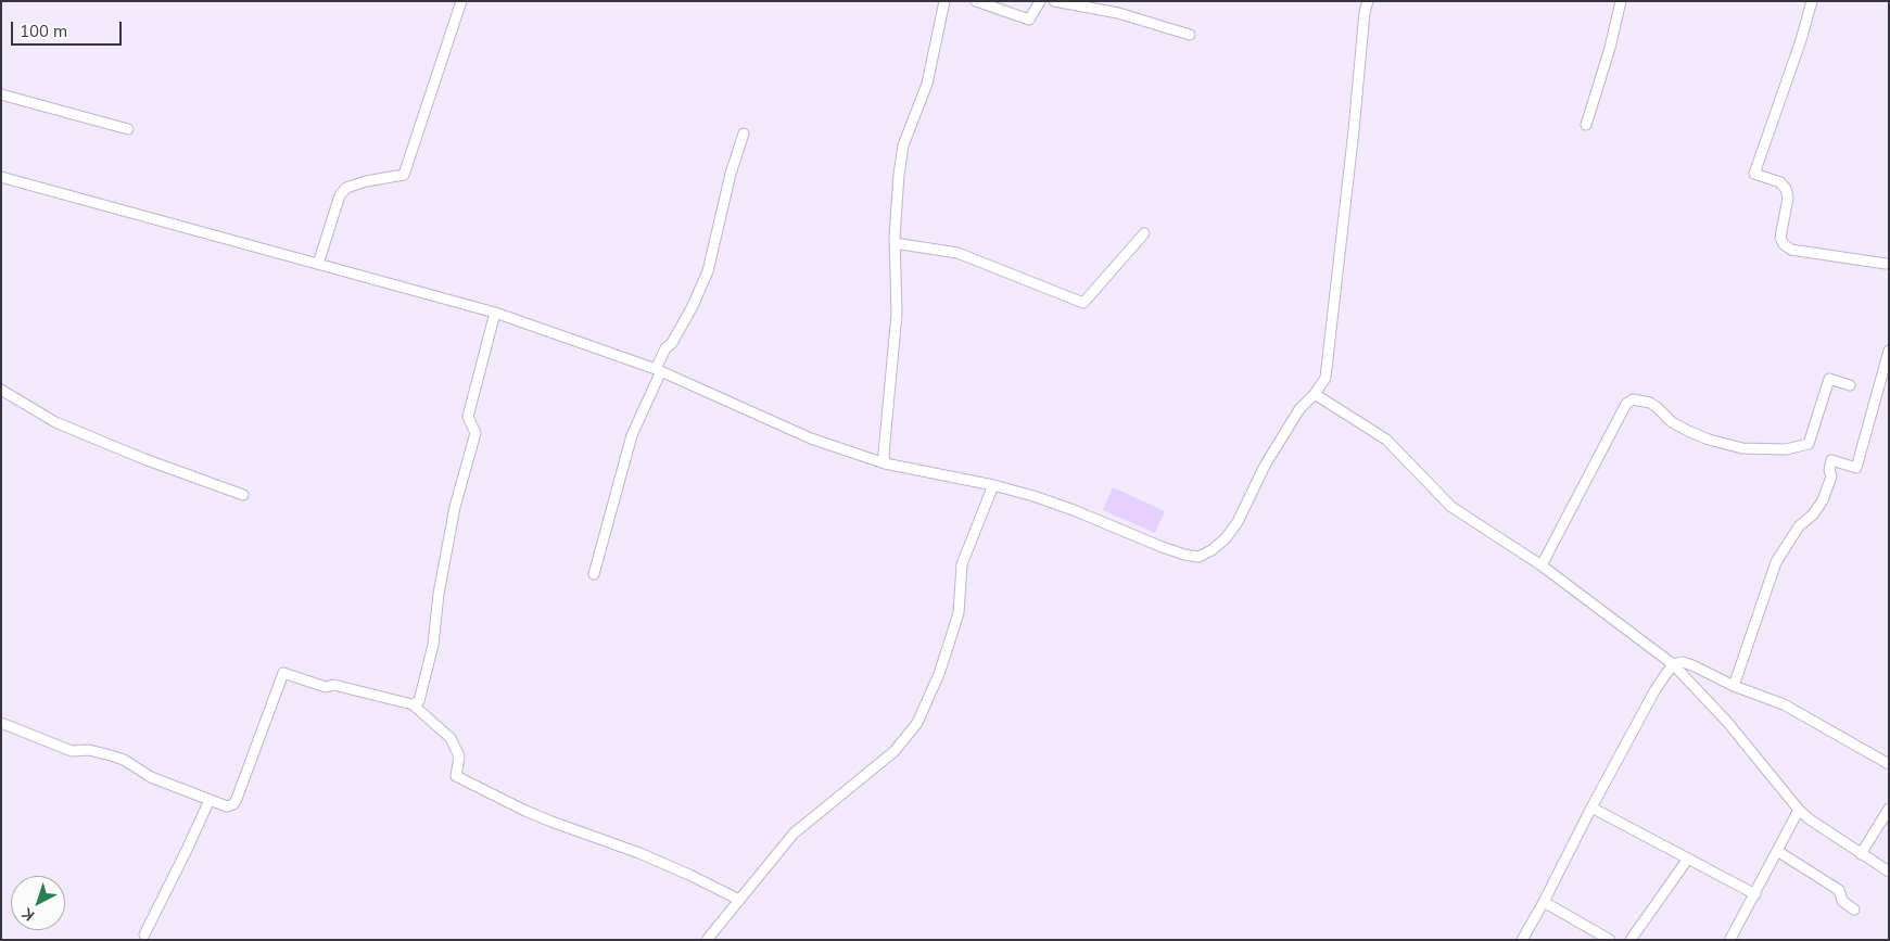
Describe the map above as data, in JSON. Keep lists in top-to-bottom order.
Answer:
{
  "scale_bar": "100 m",
  "north": "bottom left"
}
